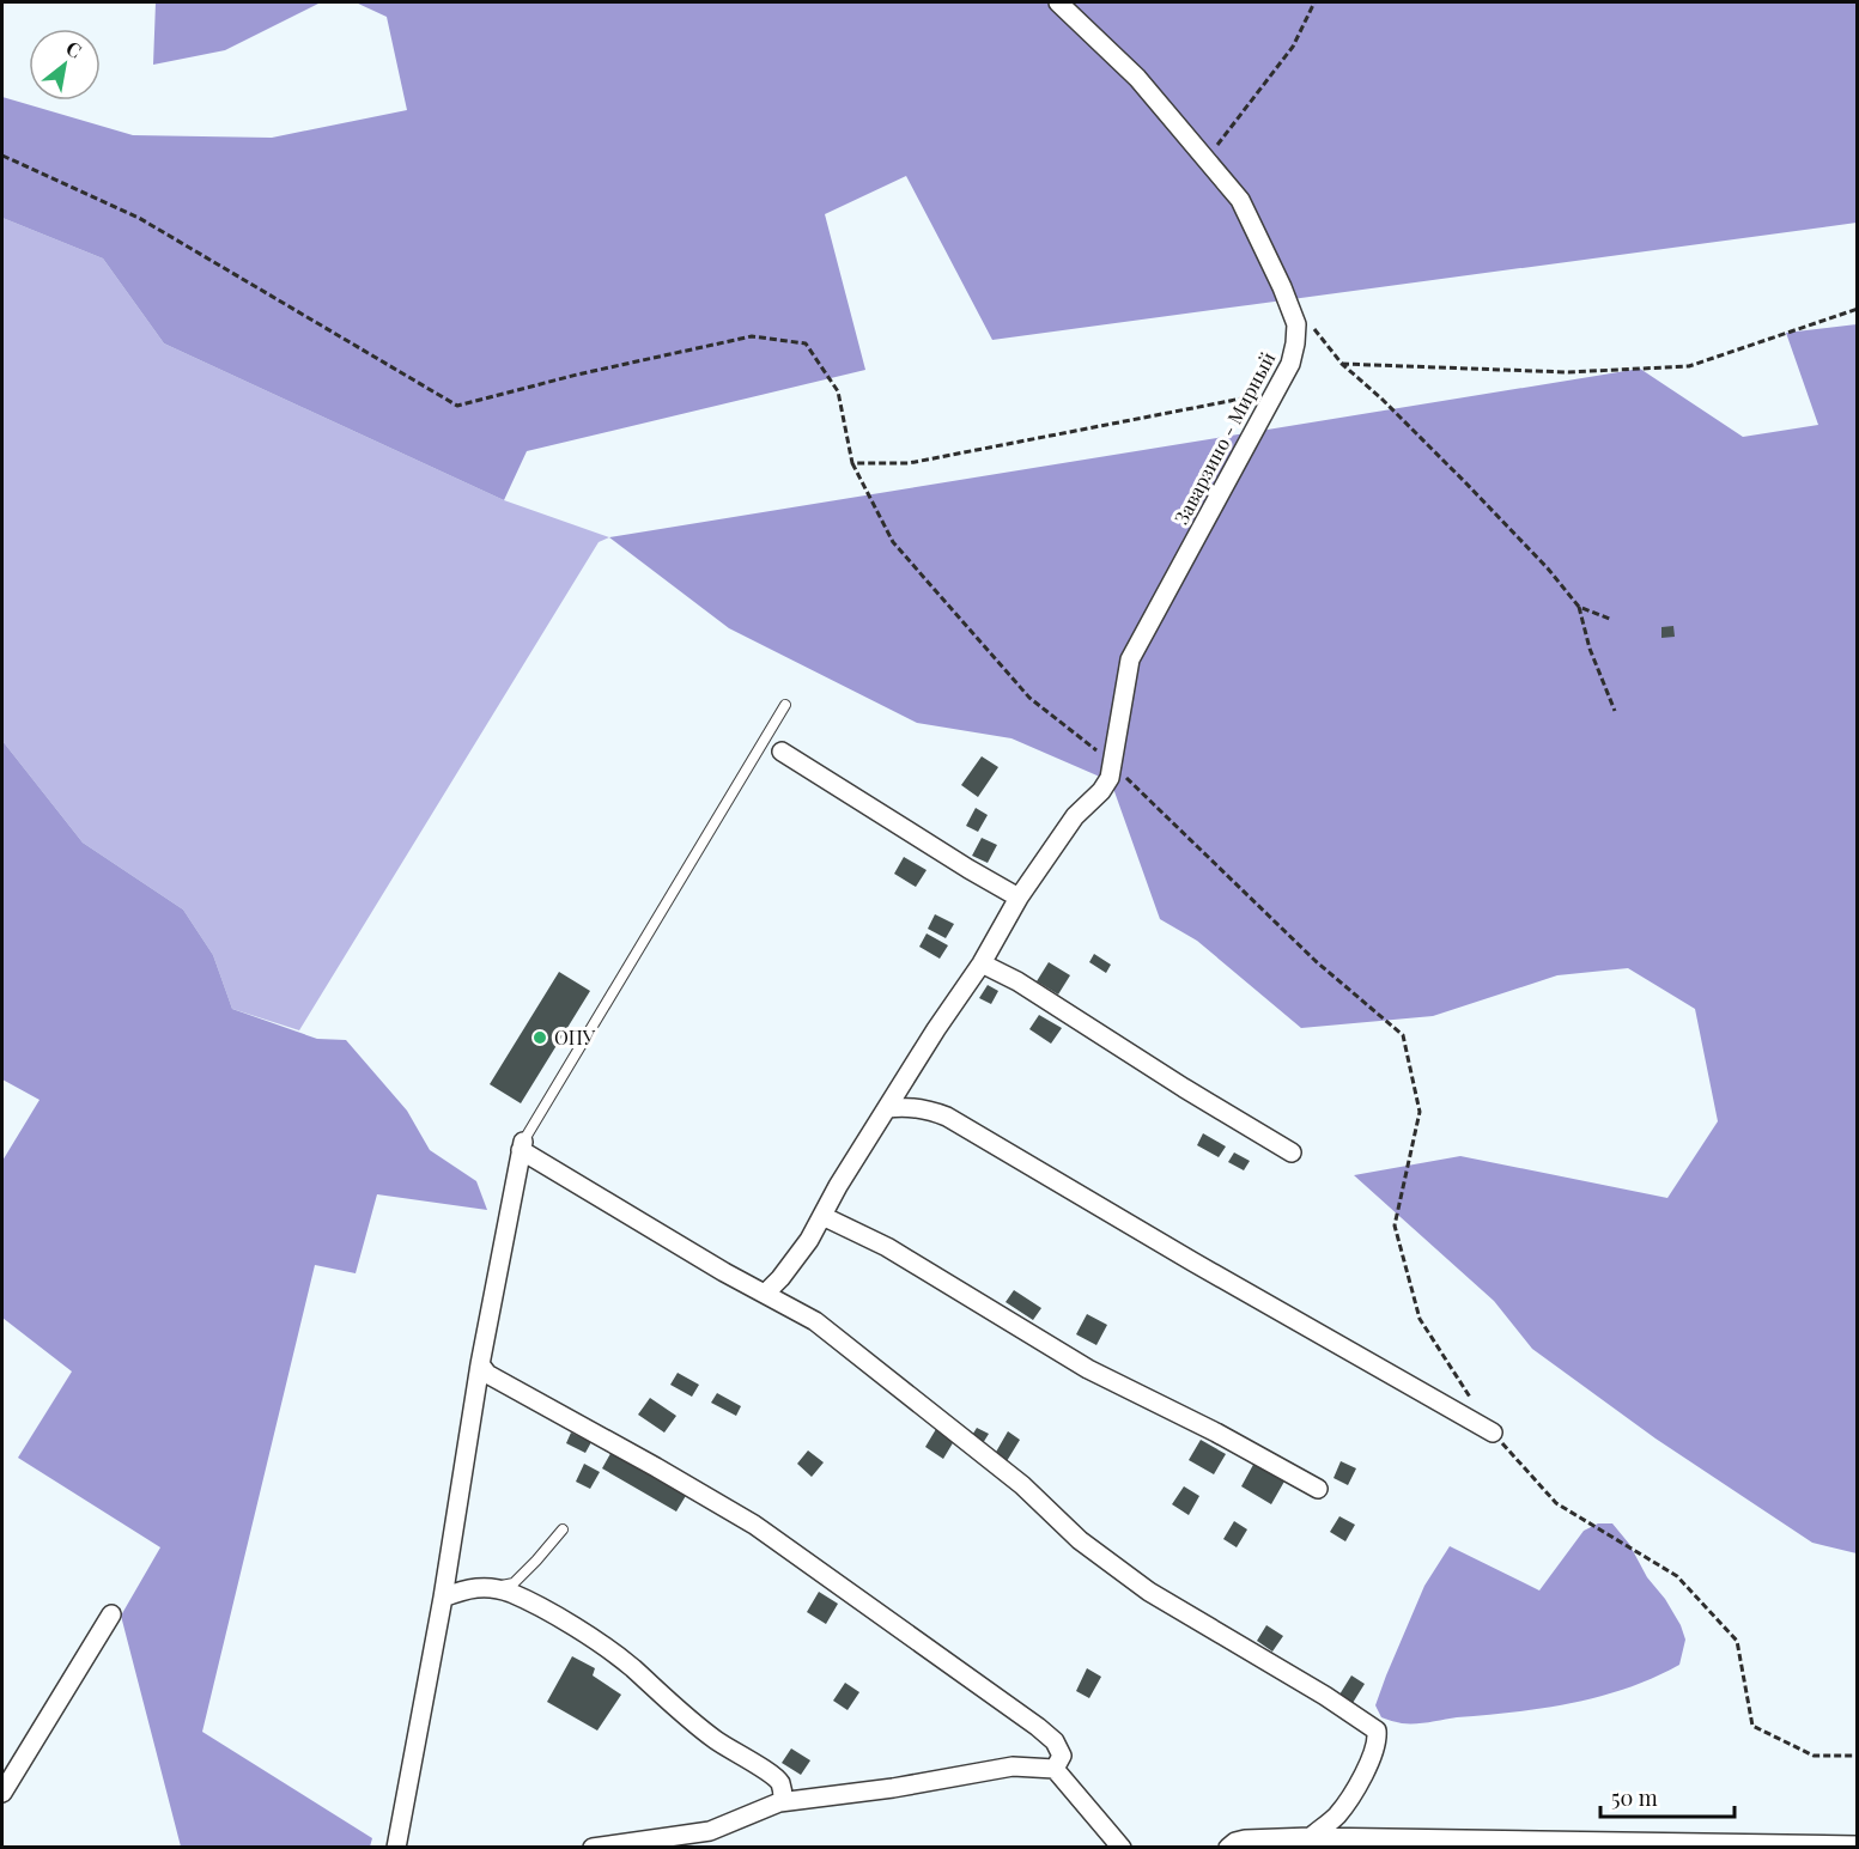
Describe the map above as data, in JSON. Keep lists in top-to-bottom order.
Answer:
{
  "streets": {
    "street": ["Заварзино - Мирный"]
  },
  "places": ["ОПУ"],
  "scale_bar": "50 m",
  "north": "top right"
}
